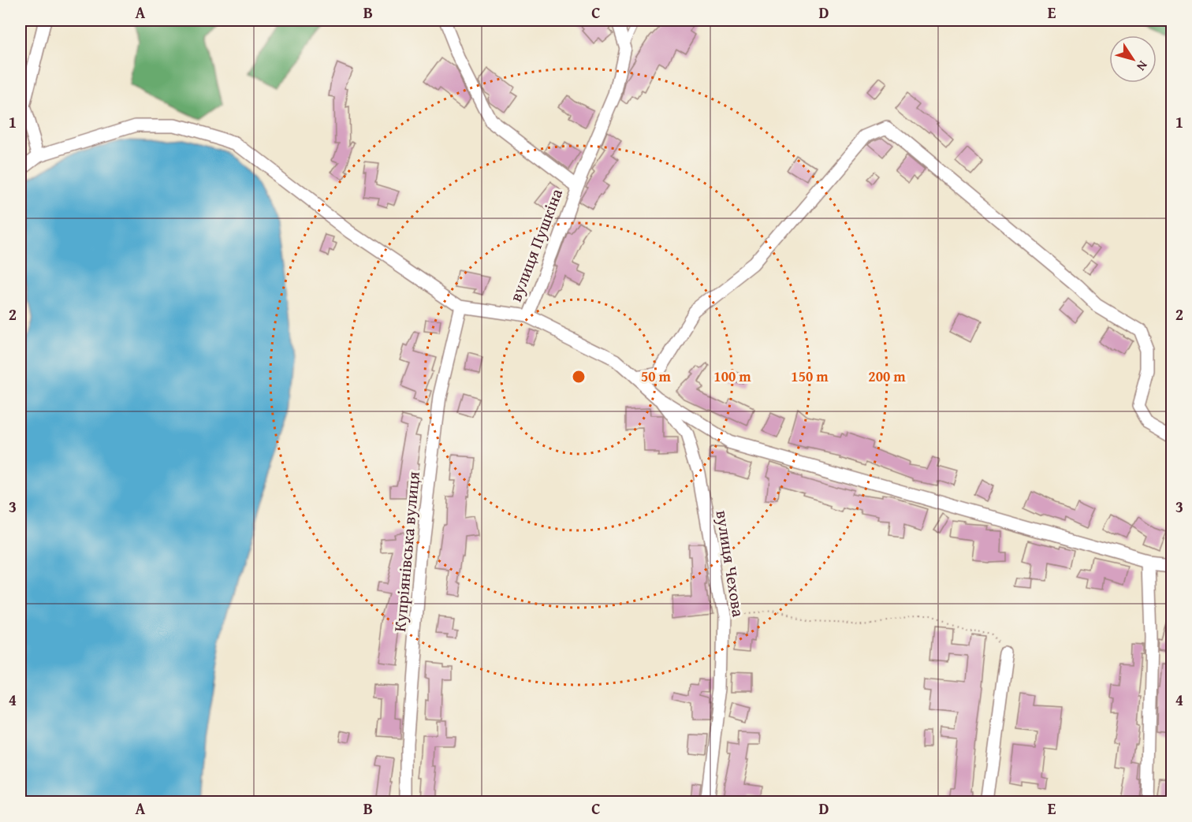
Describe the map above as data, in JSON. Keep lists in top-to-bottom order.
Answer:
{
  "streets": {
    "street": ["вулиця Пушкіна", "Купріянівська вулиця", "вулиця Чехова"]
  },
  "north": "bottom right",
  "grid": {
    "columns": [
      "A",
      "B",
      "C",
      "D",
      "E"
    ],
    "rows": [
      "1",
      "2",
      "3",
      "4"
    ]
  },
  "rings": [
    "50 m",
    "100 m",
    "150 m",
    "200 m"
  ]
}
